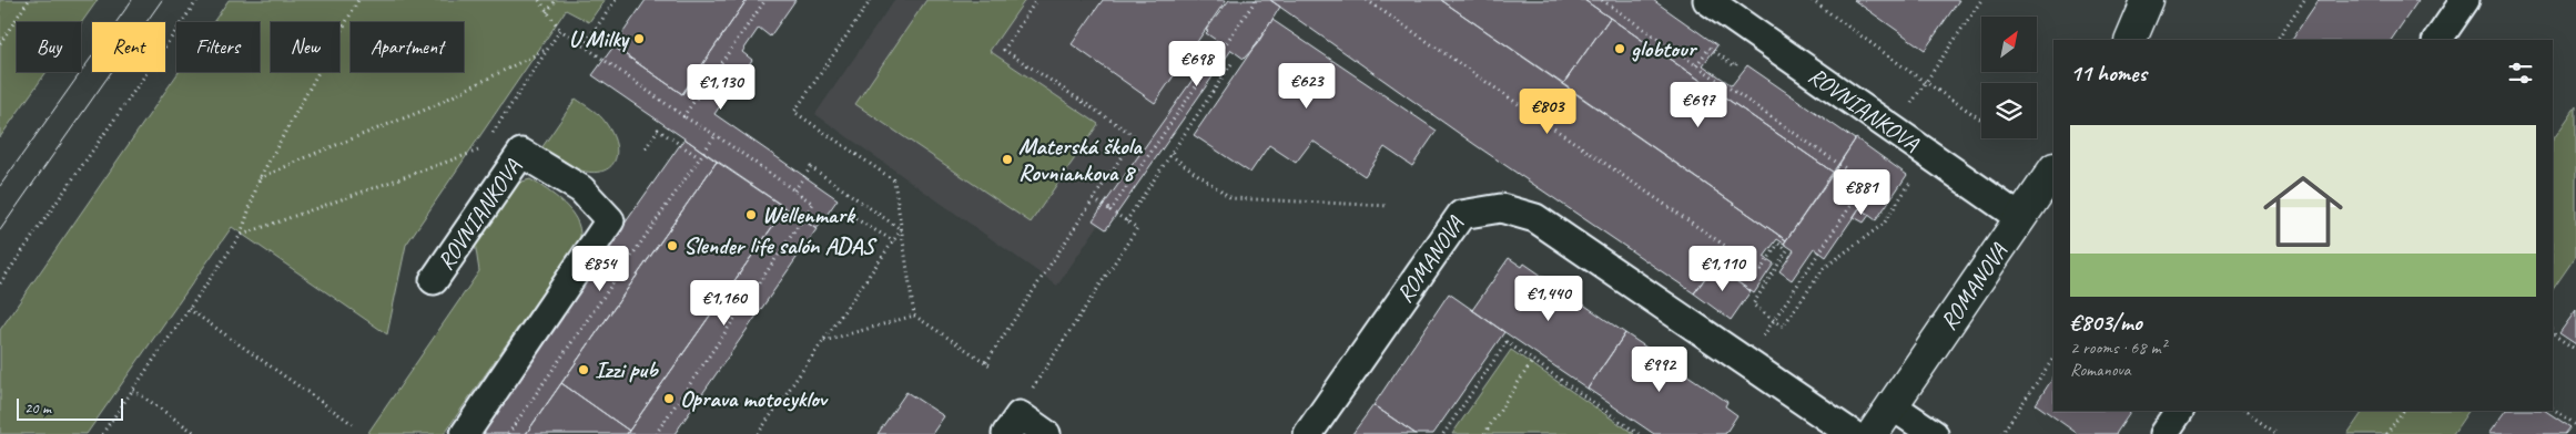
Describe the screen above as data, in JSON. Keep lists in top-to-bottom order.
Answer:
{
  "streets": {
    "street": ["ROVNIANKOVA", "ROMANOVA"]
  },
  "crossings": [
    ["ROVNIANKOVA", "ROMANOVA"]
  ],
  "places": [
    "U Milky",
    "globtour",
    "Materská škola Rovniankova 8",
    "Wellenmark",
    "Slender life salón ADAS",
    "Izzi pub",
    "Oprava motocyklov"
  ],
  "scale_bar": "20 m",
  "north": "top right",
  "page": {
    "chip": [
      "Buy",
      "Rent",
      "Filters",
      "New",
      "Apartment"
    ],
    "heading": "11 homes",
    "price": [
      "€698",
      "€623",
      "€1,130",
      "€697",
      "€803",
      "€881",
      "€854",
      "€1,110",
      "€1,440",
      "€1,160",
      "€992"
    ],
    "list": [
      {
        "name": "€803/mo",
        "note": "2 rooms · 68 m² · Romanova"
      }
    ],
    "scale": "20 m"
  }
}
